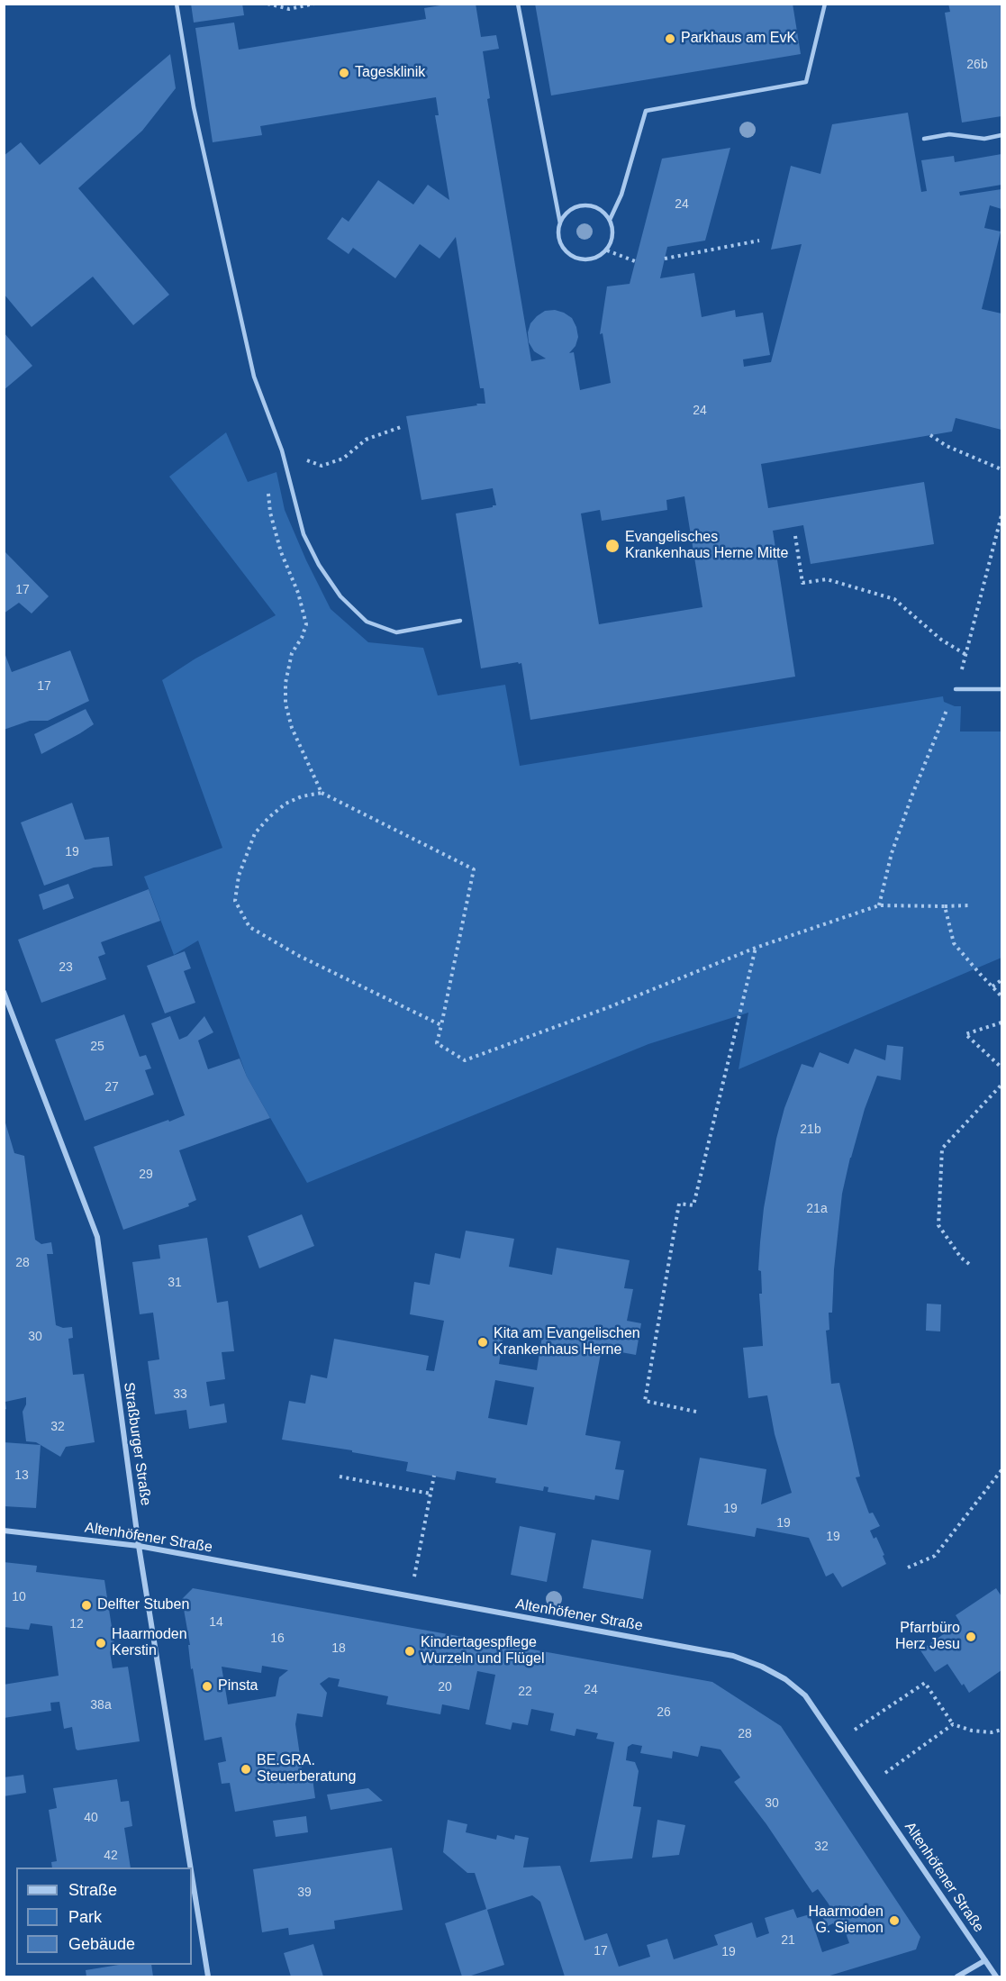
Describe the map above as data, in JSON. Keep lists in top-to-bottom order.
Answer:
{
  "streets": {
    "street": ["Straßburger Straße", "Altenhöfener Straße"]
  },
  "crossings": [
    ["Straßburger Straße", "Altenhöfener Straße"]
  ],
  "places": [
    "Parkhaus am EvK",
    "Tagesklinik",
    "Evangelisches Krankenhaus Herne Mitte",
    "Kita am Evangelischen Krankenhaus Herne",
    "Delfter Stuben",
    "Pfarrbüro Herz Jesu",
    "Haarmoden Kerstin",
    "Kindertagespflege Wurzeln und Flügel",
    "Pinsta",
    "BE.GRA. Steuerberatung",
    "Haarmoden G. Siemon"
  ],
  "house_numbers": [
    "26b",
    "24",
    "24",
    "17",
    "17",
    "19",
    "23",
    "25",
    "27",
    "21b",
    "29",
    "21a",
    "28",
    "31",
    "30",
    "33",
    "32",
    "13",
    "19",
    "19",
    "19",
    "10",
    "14",
    "12",
    "16",
    "18",
    "20",
    "24",
    "22",
    "38a",
    "26",
    "28",
    "30",
    "40",
    "32",
    "42",
    "39",
    "21",
    "17",
    "19"
  ],
  "legend": ["Straße", "Park", "Gebäude"]
}
